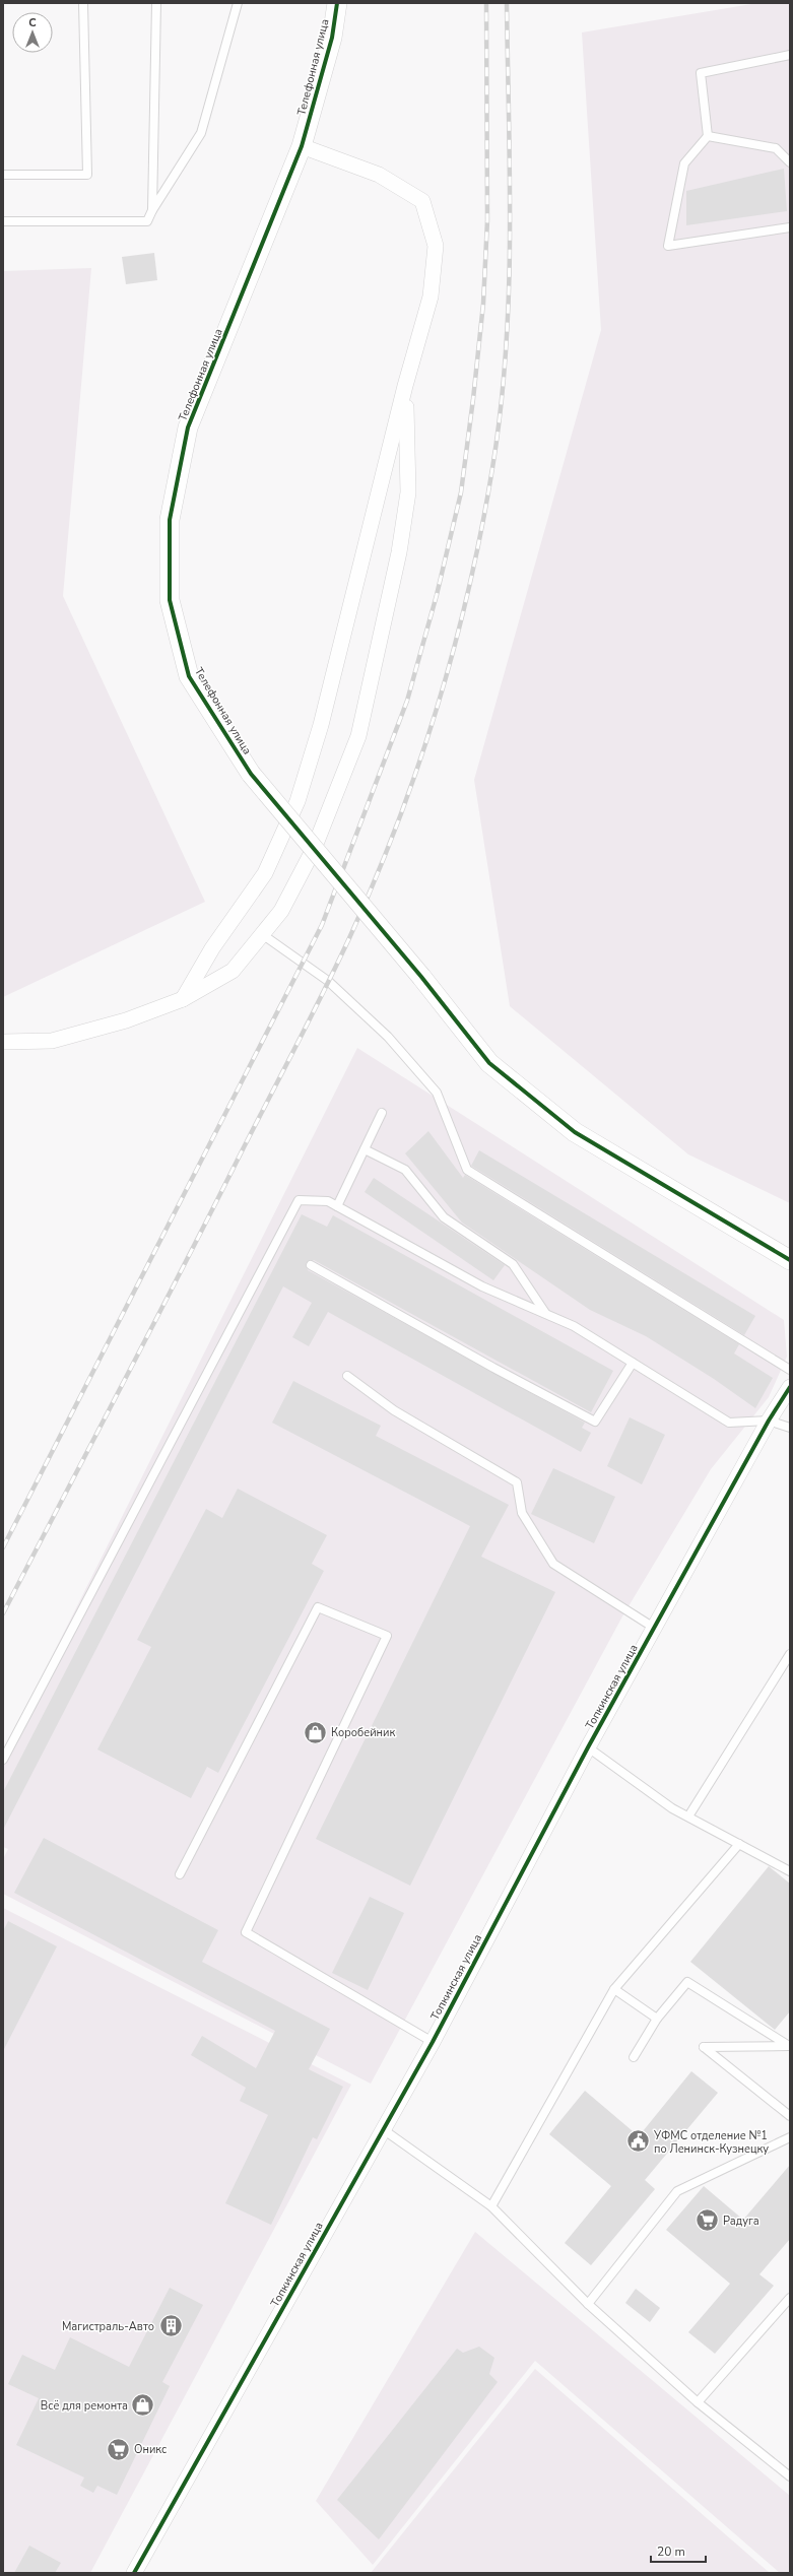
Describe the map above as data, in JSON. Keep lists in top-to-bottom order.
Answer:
{
  "streets": {
    "street": ["Телефонная улица", "Топкинская улица"]
  },
  "places": {
    "shop": ["Коробейник", "Всё для ремонта"],
    "public building": ["УФМС отделение №1 по Ленинск-Кузнецку"],
    "supermarket": ["Радуга", "Оникс"],
    "building": ["Магистраль-Авто"]
  },
  "scale_bar": "20 m",
  "north": "top"
}
